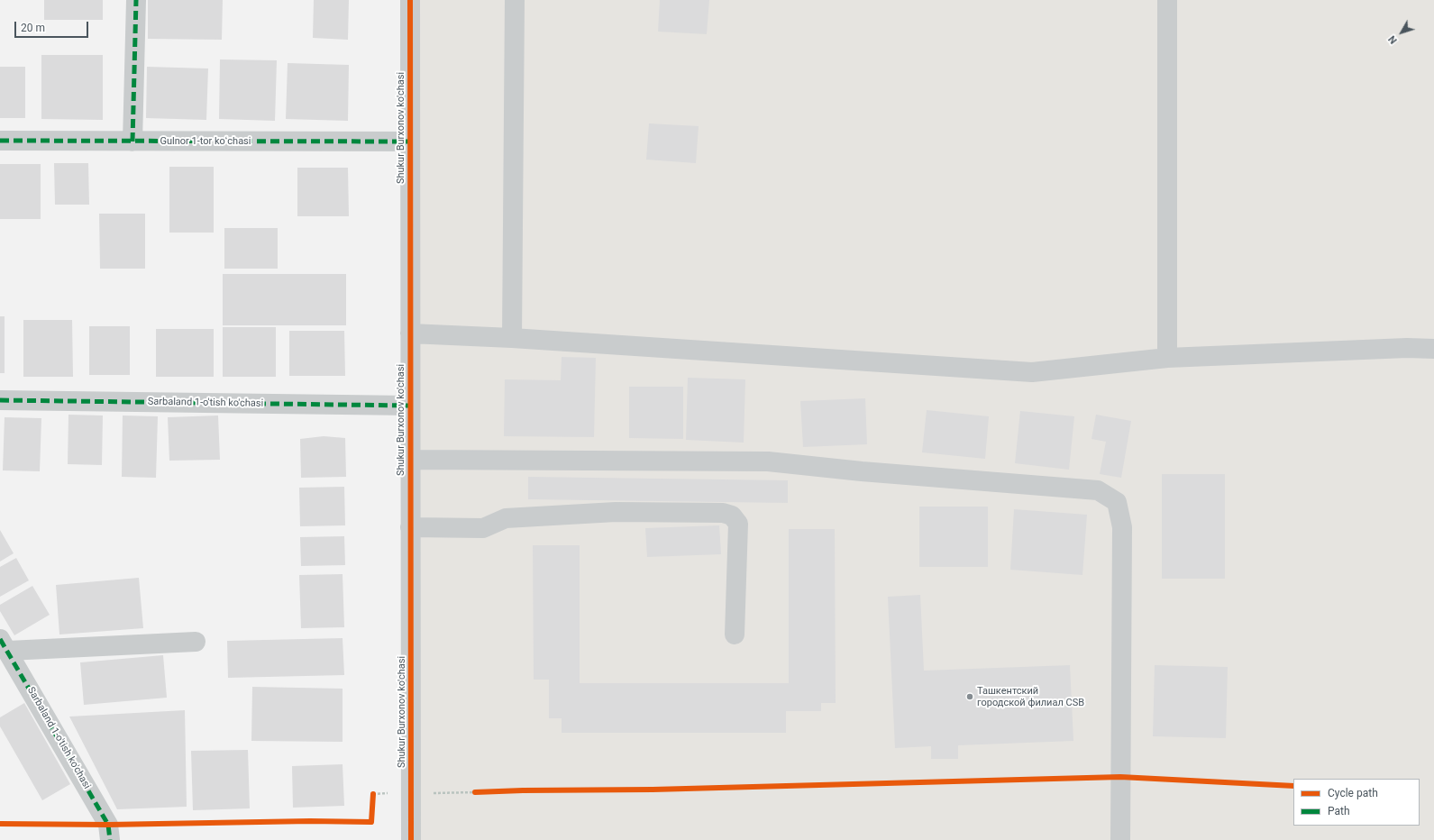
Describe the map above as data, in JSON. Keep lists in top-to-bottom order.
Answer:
{
  "streets": {
    "street": ["Shukur Burxonov ko'chasi", "Gulnor 1-tor koʻchasi", "Sarbaland 1-o'tish ko'chasi"]
  },
  "crossings": [
    ["Shukur Burxonov ko'chasi", "Gulnor 1-tor koʻchasi"],
    ["Shukur Burxonov ko'chasi", "Sarbaland 1-o'tish ko'chasi"]
  ],
  "places": ["Ташкентский городской филиал CSB"],
  "legend": ["Cycle path", "Path"],
  "scale_bar": "20 m",
  "north": "bottom left"
}
